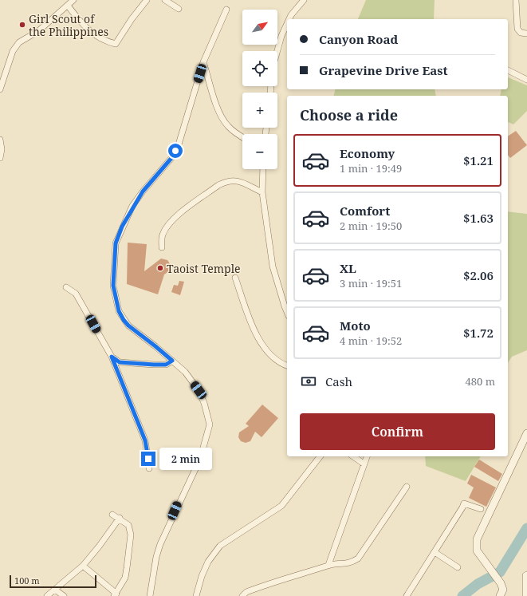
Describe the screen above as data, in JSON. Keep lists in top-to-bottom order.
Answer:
{
  "places": ["Girl Scout of the Philippines", "Taoist Temple"],
  "scale_bar": "100 m",
  "north": "top right",
  "page": {
    "map_buttons": ["+", "−"],
    "banner": ["Canyon Road", "Grapevine Drive East"],
    "heading": "Choose a ride",
    "list": [
      {
        "name": "Economy",
        "note": "1 min · 19:49",
        "value": "$1.21"
      },
      {
        "name": "Comfort",
        "note": "2 min · 19:50",
        "value": "$1.63"
      },
      {
        "name": "XL",
        "note": "3 min · 19:51",
        "value": "$2.06"
      },
      {
        "name": "Moto",
        "note": "4 min · 19:52",
        "value": "$1.72"
      }
    ],
    "pay": ["Cash", "480 m"],
    "buttons": "Confirm",
    "bubble": "2 min",
    "scale": "100 m"
  }
}
